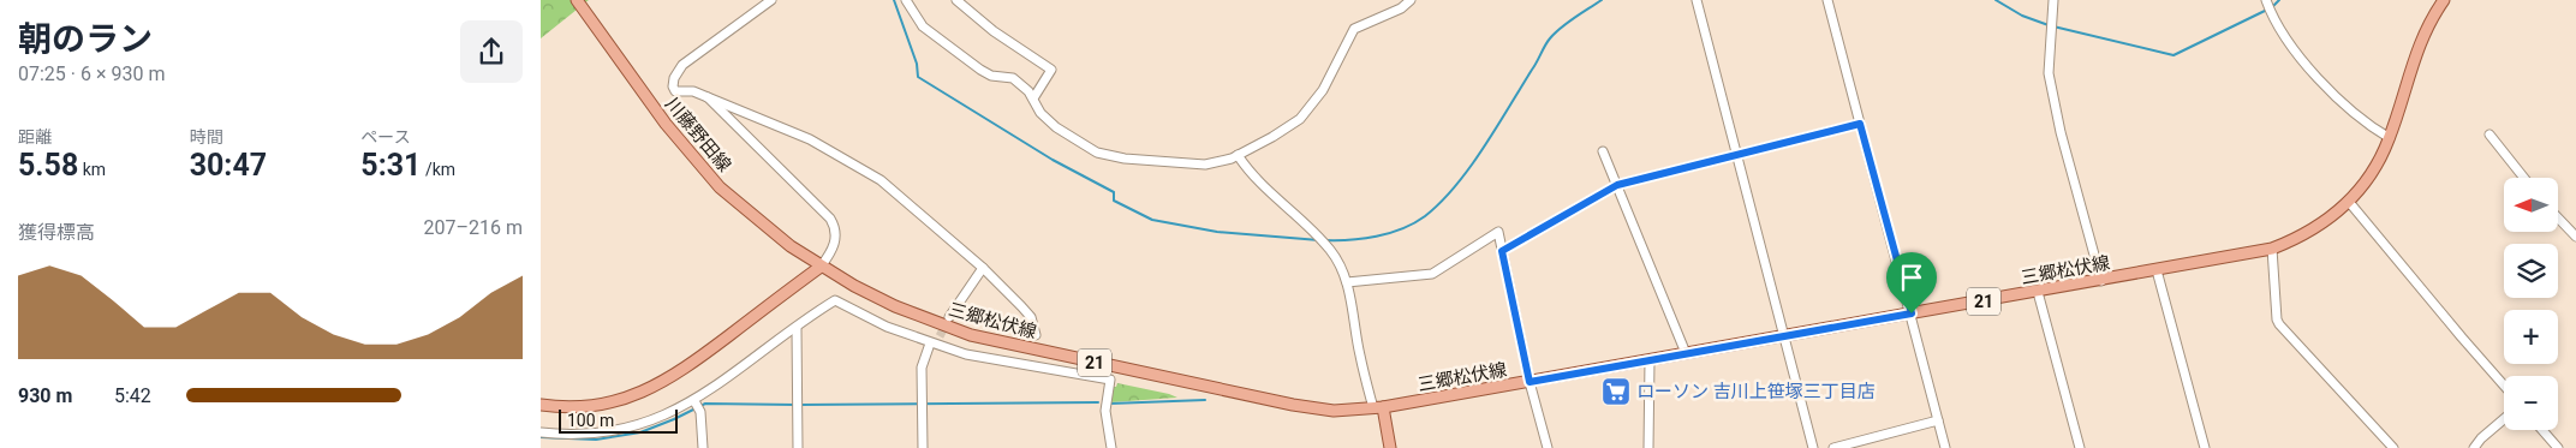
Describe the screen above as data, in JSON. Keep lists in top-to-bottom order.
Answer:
{
  "streets": {
    "main road": ["川藤野田線", "三郷松伏線", "21"]
  },
  "crossings": [
    ["川藤野田線", "三郷松伏線"]
  ],
  "places": {
    "supermarket": ["ローソン 吉川上笹塚三丁目店"]
  },
  "scale_bar": "100 m",
  "north": "left",
  "page": {
    "heading": ["朝のラン", "07:25 · 6 × 930 m"],
    "stats": [
      ["距離", "5.58 km"],
      ["時間", "30:47"],
      ["ペース", "5:31 /km"]
    ],
    "map_buttons": ["+", "−"],
    "chart": ["獲得標高", "207–216 m"],
    "list": [
      {
        "name": "930 m",
        "note": "5:42"
      }
    ],
    "scale": "100 m"
  }
}
